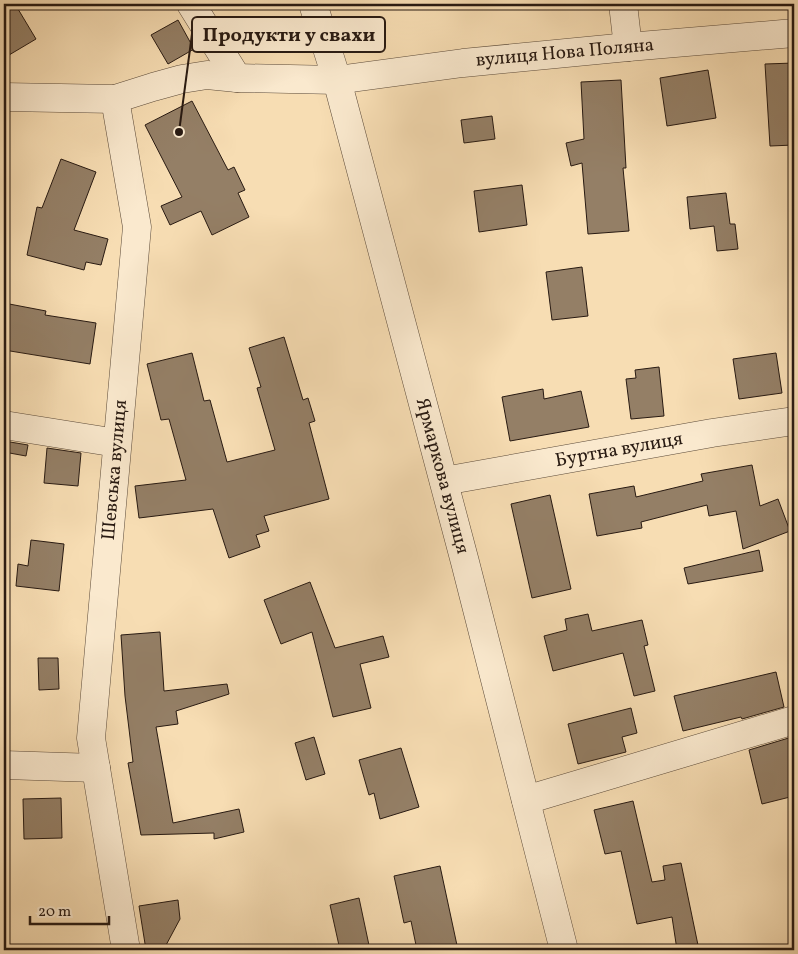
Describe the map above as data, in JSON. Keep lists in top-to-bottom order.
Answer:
{
  "streets": {
    "street": [
      "вулиця Нова Поляна",
      "Буртна вулиця",
      "Шевська вулиця",
      "Ярмаркова вулиця"
    ]
  },
  "crossings": [
    ["вулиця Нова Поляна", "Шевська вулиця"],
    ["вулиця Нова Поляна", "Ярмаркова вулиця"],
    ["Буртна вулиця", "Ярмаркова вулиця"]
  ],
  "places": ["Продукти у свахи"],
  "scale_bar": "20 m"
}
